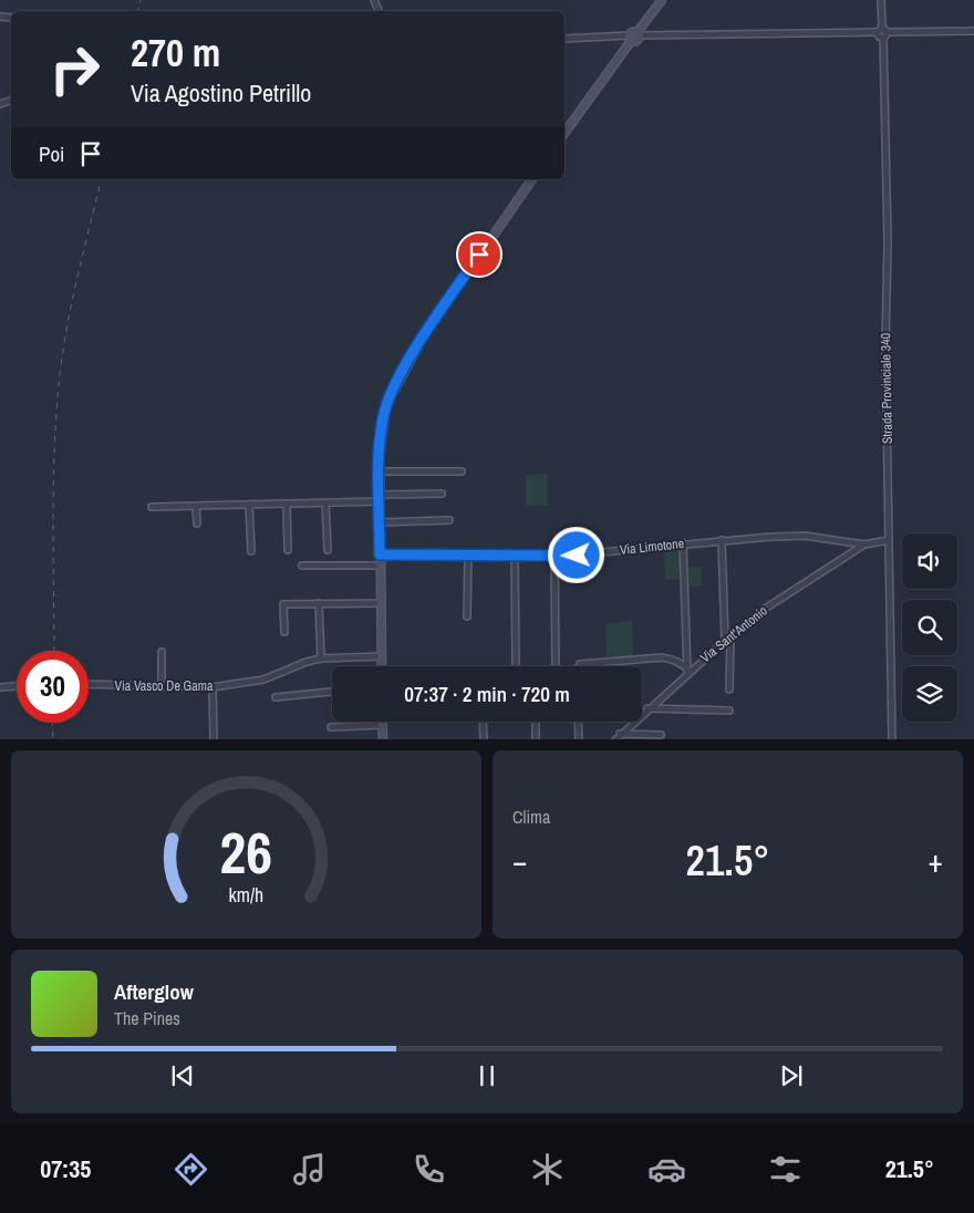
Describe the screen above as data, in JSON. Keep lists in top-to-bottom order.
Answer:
{
  "streets": {
    "street": [
      "Strada Provinciale 340",
      "Via Limotone",
      "Via Sant'Antonio",
      "Via Vasco De Gama"
    ]
  },
  "crossings": [
    ["Strada Provinciale 340", "Via Limotone"],
    ["Via Limotone", "Via Sant'Antonio"]
  ],
  "page": {
    "turn": ["270 m", "Via Agostino Petrillo"],
    "then": "Poi",
    "limit": "30",
    "trip": "07:37 · 2 min · 720 m",
    "tile": "Clima",
    "heat": ["−", "21.5°", "+"],
    "song": ["Afterglow", "The Pines"],
    "tabs": ["07:35", "21.5°"],
    "gauge": ["26", "km/h"]
  }
}
